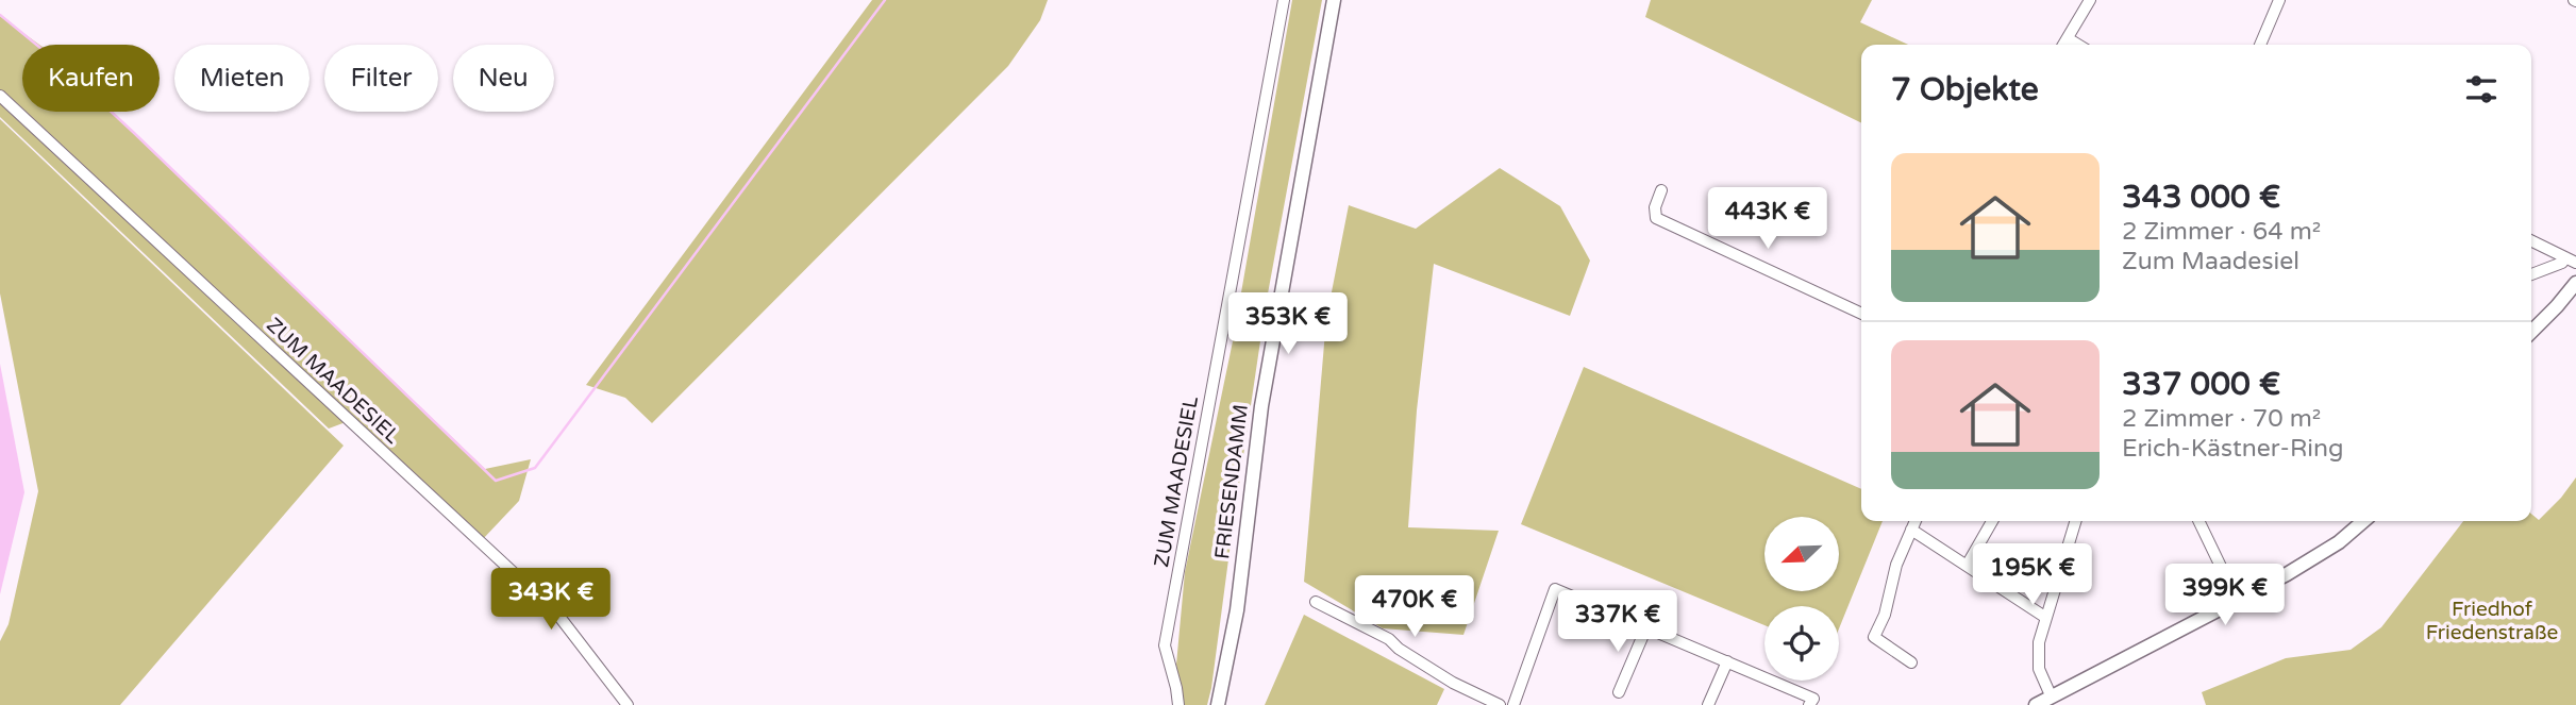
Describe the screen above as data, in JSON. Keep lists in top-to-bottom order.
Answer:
{
  "streets": {
    "main road": ["FRIESENDAMM"],
    "street": ["ZUM MAADESIEL"]
  },
  "parks": ["Friedhof Friedenstraße"],
  "north": "bottom left",
  "page": {
    "chip": [
      "Kaufen",
      "Mieten",
      "Filter",
      "Neu"
    ],
    "heading": "7 Objekte",
    "list": [
      {
        "name": "343 000 €",
        "note": "2 Zimmer · 64 m² · Zum Maadesiel"
      },
      {
        "name": "337 000 €",
        "note": "2 Zimmer · 70 m² · Erich-Kästner-Ring"
      }
    ],
    "price": [
      "443K €",
      "353K €",
      "195K €",
      "399K €",
      "343K €",
      "470K €",
      "337K €"
    ]
  }
}
